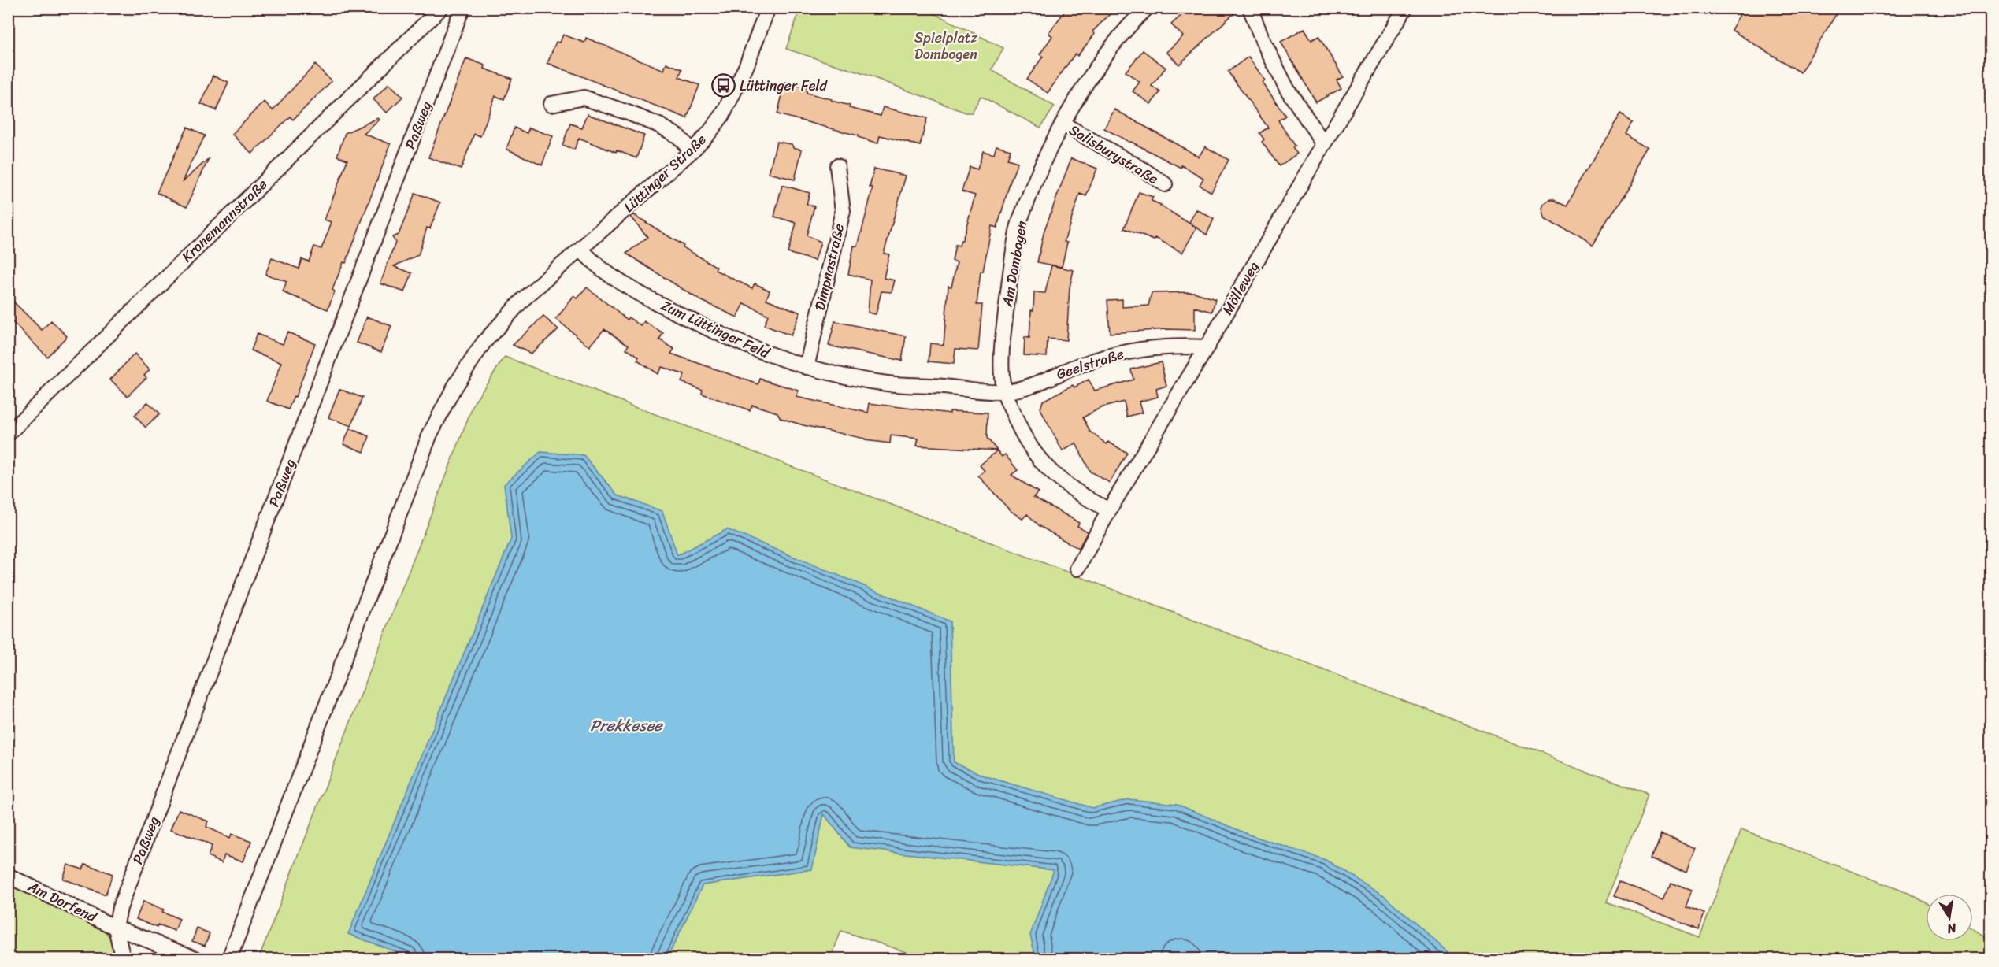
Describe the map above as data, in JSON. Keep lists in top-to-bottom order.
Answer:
{
  "streets": {
    "street": [
      "Paßweg",
      "Salisburystraße",
      "Lüttinger Straße",
      "Kronemannstraße",
      "Am Dombogen",
      "Dimpnastraße",
      "Mölleweg",
      "Zum Lüttinger Feld",
      "Geelstraße",
      "Am Dorfend"
    ]
  },
  "crossings": [
    ["Paßweg", "Am Dorfend"],
    ["Salisburystraße", "Am Dombogen"],
    ["Lüttinger Straße", "Zum Lüttinger Feld"],
    ["Am Dombogen", "Mölleweg"],
    ["Am Dombogen", "Zum Lüttinger Feld"],
    ["Am Dombogen", "Geelstraße"],
    ["Dimpnastraße", "Zum Lüttinger Feld"],
    ["Mölleweg", "Geelstraße"],
    ["Zum Lüttinger Feld", "Geelstraße"]
  ],
  "water": ["Prekkesee"],
  "parks": ["Spielplatz Dombogen"],
  "places": {
    "bus stop": ["Lüttinger Feld"]
  },
  "north": "bottom"
}
